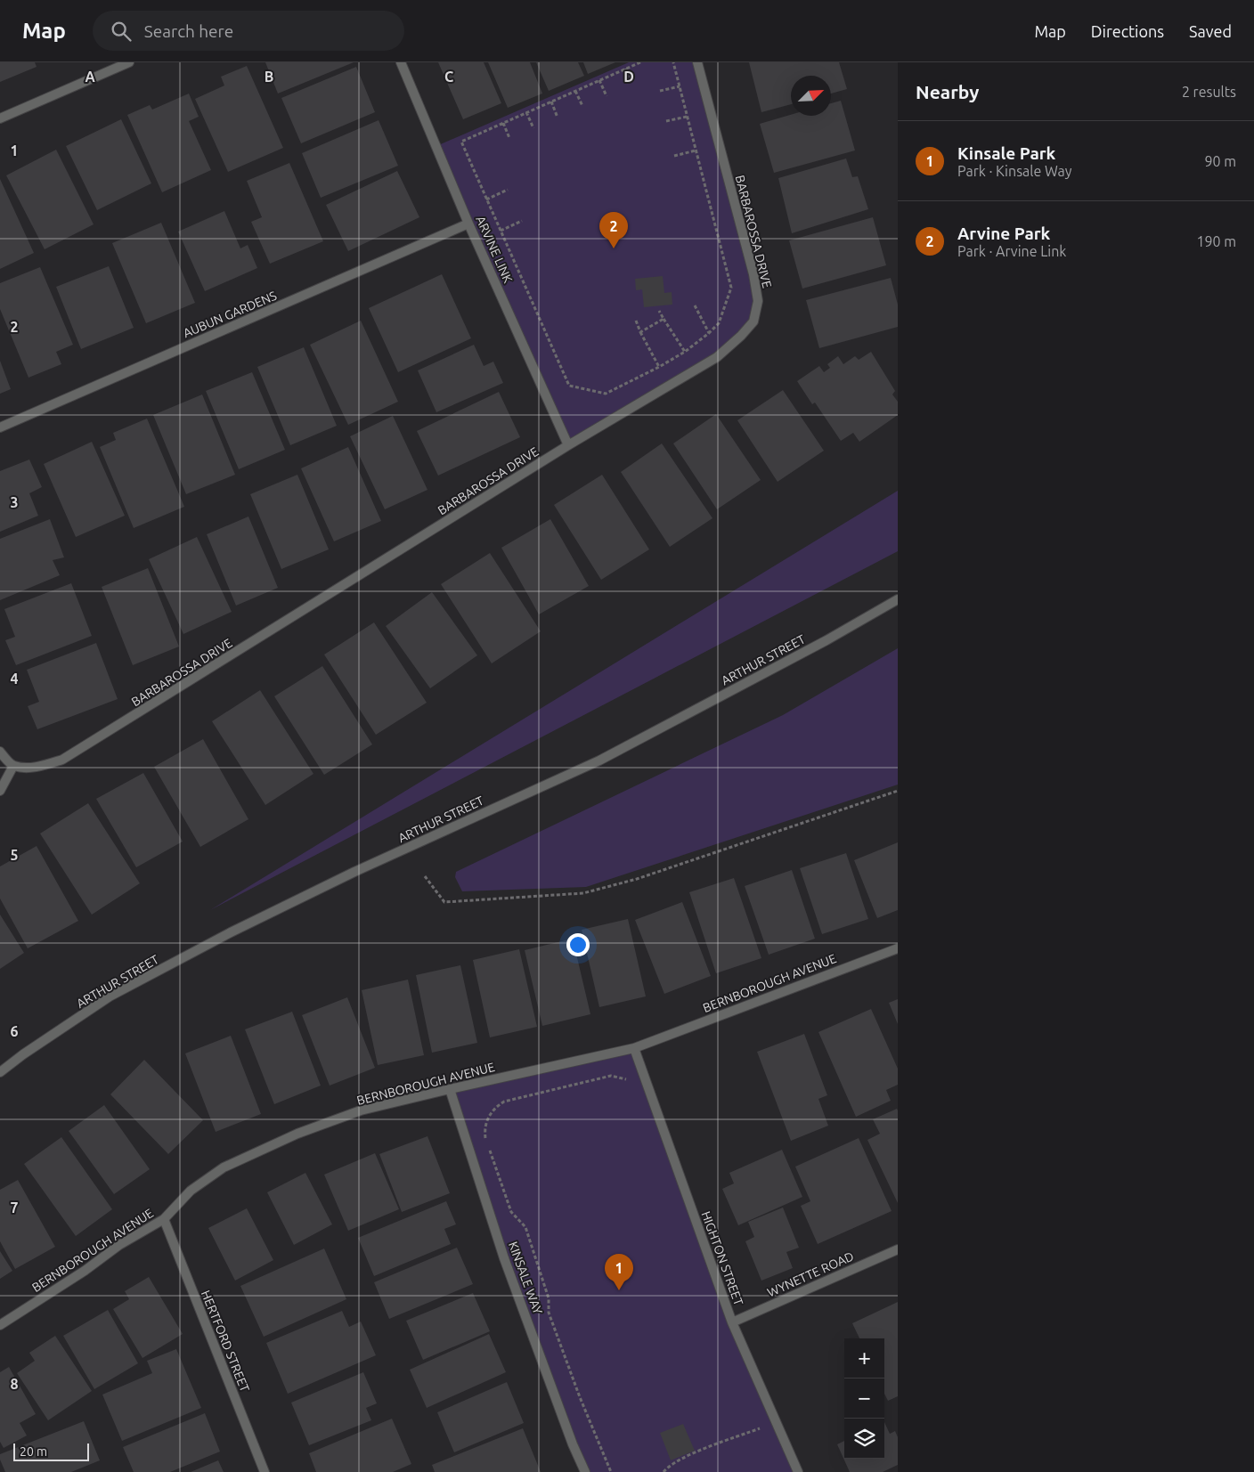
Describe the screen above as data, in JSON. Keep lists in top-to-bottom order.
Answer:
{
  "streets": {
    "street": [
      "BARBAROSSA DRIVE",
      "ARVINE LINK",
      "AUBUN GARDENS",
      "ARTHUR STREET",
      "BERNBOROUGH AVENUE",
      "HIGHTON STREET",
      "WYNETTE ROAD",
      "KINSALE WAY",
      "HERTFORD STREET"
    ]
  },
  "crossings": [
    ["BARBAROSSA DRIVE", "ARVINE LINK"],
    ["ARVINE LINK", "AUBUN GARDENS"],
    ["BERNBOROUGH AVENUE", "HIGHTON STREET"],
    ["BERNBOROUGH AVENUE", "KINSALE WAY"],
    ["BERNBOROUGH AVENUE", "HERTFORD STREET"],
    ["HIGHTON STREET", "WYNETTE ROAD"]
  ],
  "scale_bar": "20 m",
  "north": "top right",
  "page": {
    "header": "Map",
    "search": "Search here",
    "nav": ["Map", "Directions", "Saved"],
    "heading": ["Nearby", "2 results"],
    "list": [
      {
        "mark": "1",
        "name": "Kinsale Park",
        "note": "Park · Kinsale Way",
        "value": "90 m"
      },
      {
        "mark": "2",
        "name": "Arvine Park",
        "note": "Park · Arvine Link",
        "value": "190 m"
      }
    ],
    "pins": ["2", "1"],
    "map_buttons": ["+", "−"],
    "scale": "20 m"
  },
  "grid": {
    "columns": [
      "A",
      "B",
      "C",
      "D"
    ],
    "rows": [
      "1",
      "2",
      "3",
      "4",
      "5",
      "6",
      "7",
      "8"
    ]
  }
}
